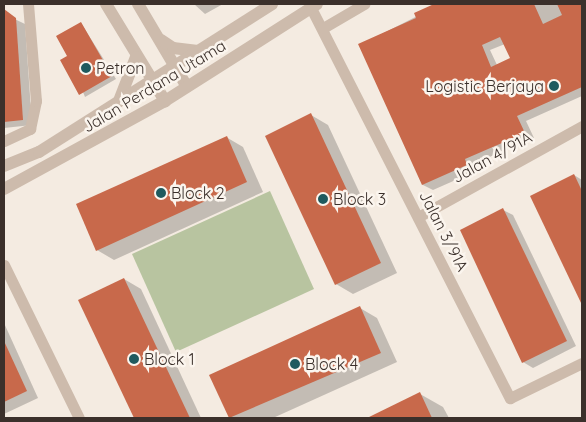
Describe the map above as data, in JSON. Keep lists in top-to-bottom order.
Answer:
{
  "streets": {
    "street": ["Jalan Perdana Utama", "Jalan 4/91A", "Jalan 3/91A"]
  },
  "crossings": [
    ["Jalan Perdana Utama", "Jalan 3/91A"],
    ["Jalan 4/91A", "Jalan 3/91A"]
  ],
  "places": [
    "Petron",
    "Logistic Berjaya",
    "Block 2",
    "Block 3",
    "Block 1",
    "Block 4"
  ]
}
